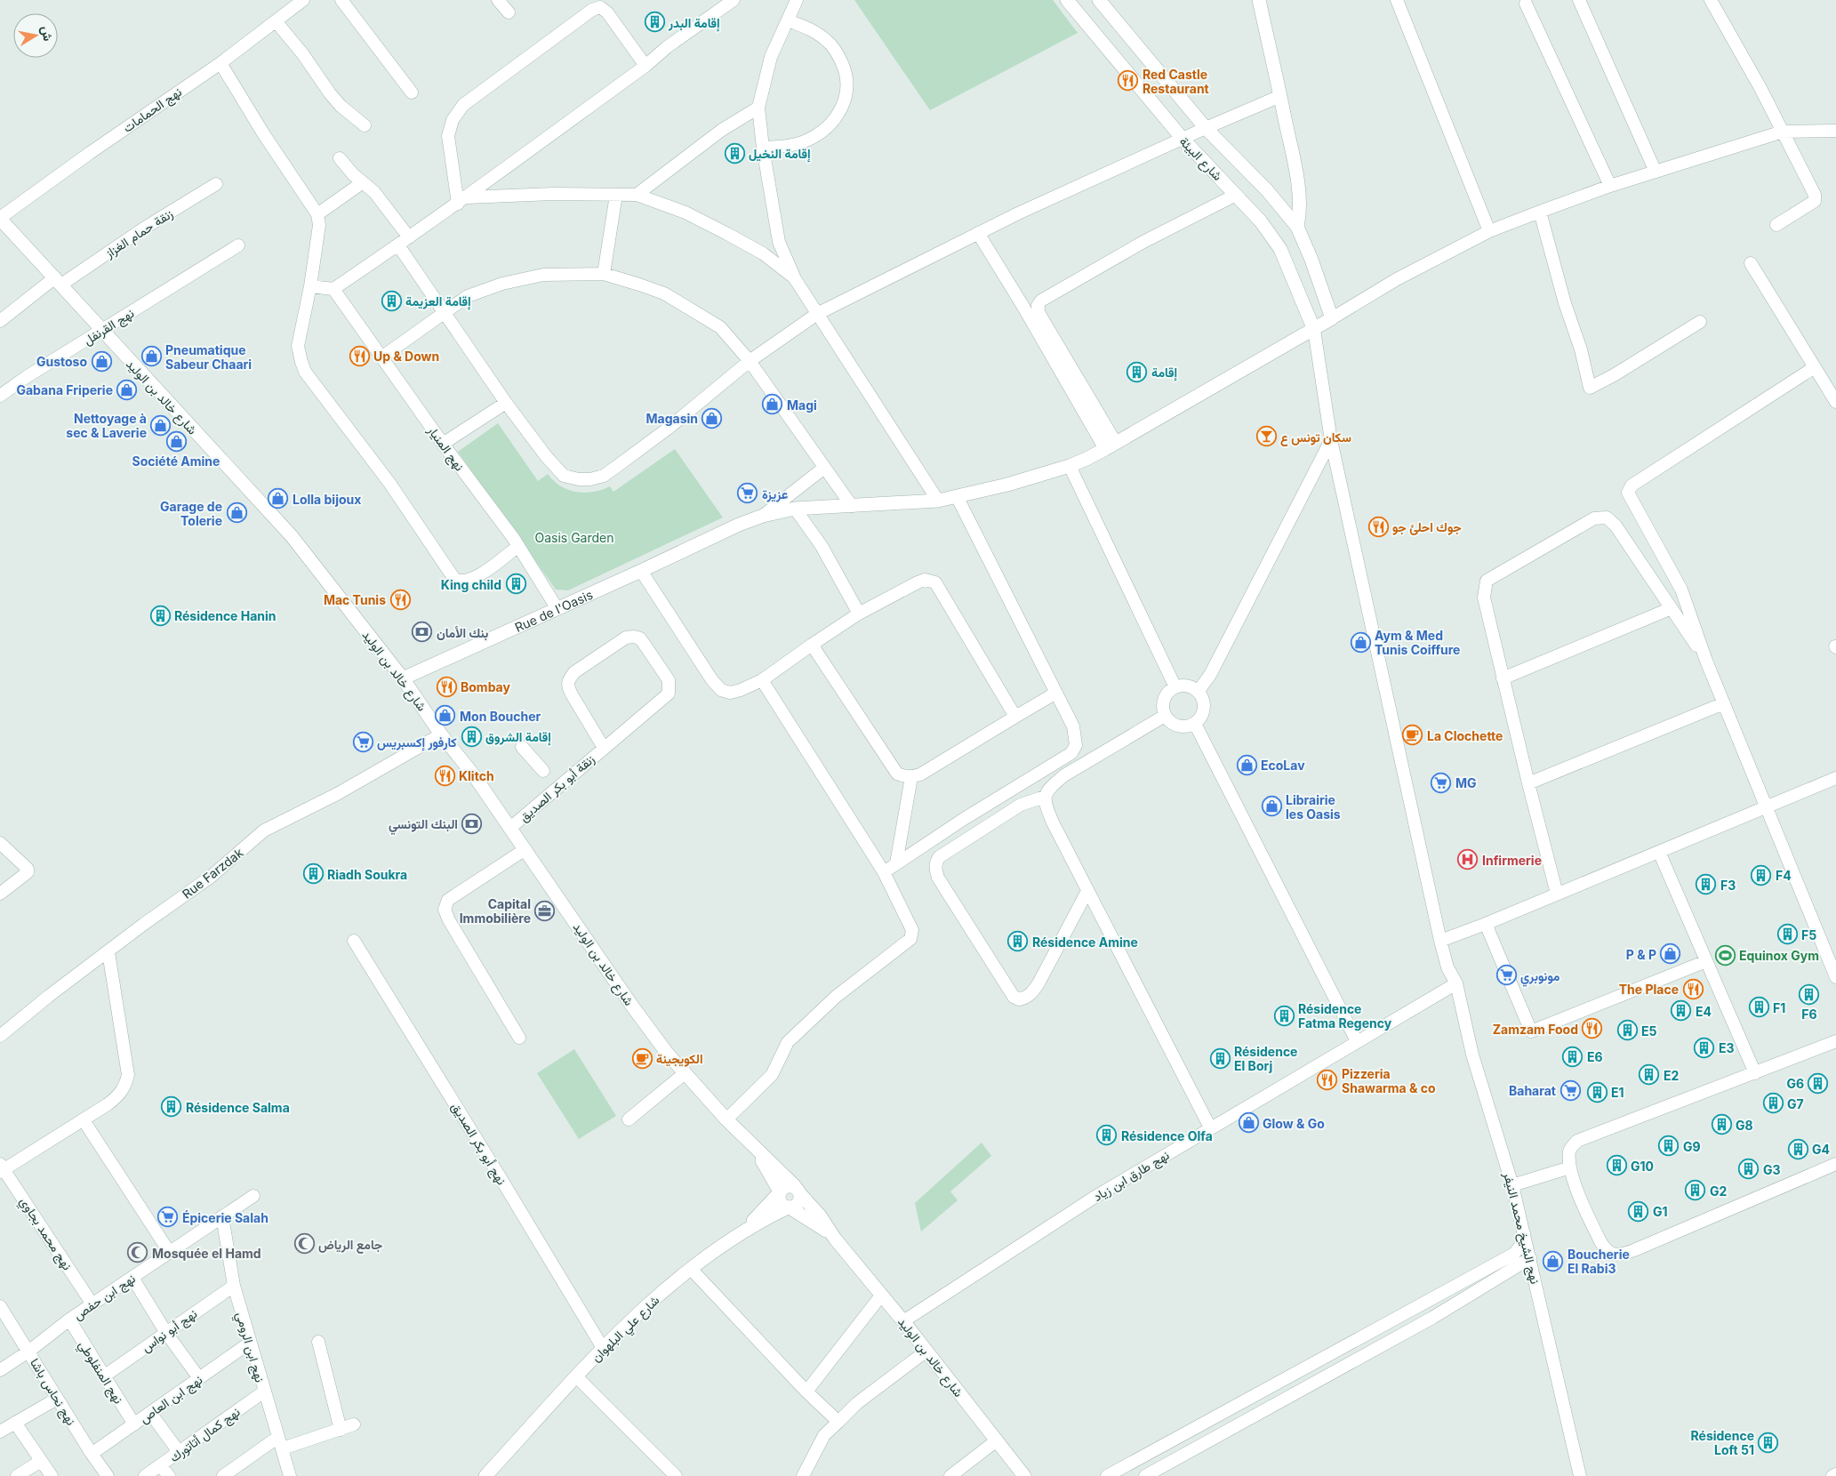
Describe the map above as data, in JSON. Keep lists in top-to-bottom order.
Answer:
{
  "streets": {
    "street": [
      "نهج الحمامات",
      "شارع البيئة",
      "زنقة حمام الغزاز",
      "نهج القرنفل",
      "شارع خالد بن الوليد",
      "نهج المنيار",
      "Rue de l'Oasis",
      "زنقة أبو بكر الصديق",
      "Rue Farzdak",
      "نهج أبو بكر الصديق",
      "نهج طارق ابن زياد",
      "نهج الشيخ محمد النيفر",
      "نهج محمد بجاوي",
      "نهج ابن حفص",
      "شارع علي البلهوان",
      "نهج أبو نواس",
      "نهج ابن الرومي",
      "نهج المنفلوطي",
      "نهج نحاس باشا",
      "نهج ابن العاص",
      "نهج كمال أتاتورك"
    ]
  },
  "crossings": [
    ["نهج الحمامات", "شارع خالد بن الوليد"],
    ["شارع البيئة", "Rue de l'Oasis"],
    ["شارع البيئة", "نهج الشيخ محمد النيفر"],
    ["زنقة حمام الغزاز", "شارع خالد بن الوليد"],
    ["نهج القرنفل", "شارع خالد بن الوليد"],
    ["شارع خالد بن الوليد", "Rue de l'Oasis"],
    ["شارع خالد بن الوليد", "زنقة أبو بكر الصديق"],
    ["شارع خالد بن الوليد", "Rue Farzdak"],
    ["شارع خالد بن الوليد", "نهج طارق ابن زياد"],
    ["شارع خالد بن الوليد", "شارع علي البلهوان"],
    ["نهج المنيار", "Rue de l'Oasis"],
    ["Rue de l'Oasis", "نهج الشيخ محمد النيفر"],
    ["نهج أبو بكر الصديق", "شارع علي البلهوان"],
    ["نهج طارق ابن زياد", "نهج الشيخ محمد النيفر"],
    ["نهج محمد بجاوي", "نهج ابن حفص"],
    ["نهج ابن حفص", "نهج ابن الرومي"],
    ["نهج ابن حفص", "نهج المنفلوطي"],
    ["نهج ابن حفص", "نهج نحاس باشا"],
    ["نهج أبو نواس", "نهج ابن الرومي"],
    ["نهج أبو نواس", "نهج المنفلوطي"],
    ["نهج ابن الرومي", "نهج ابن العاص"],
    ["نهج ابن الرومي", "نهج كمال أتاتورك"],
    ["نهج المنفلوطي", "نهج ابن العاص"],
    ["نهج نحاس باشا", "نهج ابن العاص"]
  ],
  "parks": ["Oasis Garden"],
  "places": {
    "building": [
      "إقامة البدر",
      "إقامة النخيل",
      "إقامة العزيمة",
      "إقامة",
      "King child",
      "Résidence Hanin",
      "إقامة الشروق",
      "Riadh Soukra",
      "F4",
      "F3",
      "F5",
      "Résidence Amine",
      "F6",
      "F1",
      "E4",
      "Résidence Fatma Regency",
      "E5",
      "E3",
      "E6",
      "Résidence El Borj",
      "E2",
      "G6",
      "E1",
      "G7",
      "Résidence Salma",
      "G8",
      "Résidence Olfa",
      "G9",
      "G4",
      "G10",
      "G3",
      "G2",
      "G1",
      "Résidence Loft 51"
    ],
    "restaurant": [
      "Red Castle Restaurant",
      "Up & Down",
      "جوك احلئ جو",
      "Mac Tunis",
      "Bombay",
      "Klitch",
      "The Place",
      "Zamzam Food",
      "Pizzeria Shawarma & co"
    ],
    "shop": [
      "Pneumatique Sabeur Chaari",
      "Gustoso",
      "Gabana Friperie",
      "Magi",
      "Magasin",
      "Nettoyage à sec & Laverie",
      "Société Amine",
      "Lolla bijoux",
      "Garage de Tolerie",
      "Aym & Med Tunis Coiffure",
      "Mon Boucher",
      "EcoLav",
      "Librairie les Oasis",
      "P & P",
      "Glow & Go",
      "Boucherie El Rabi3"
    ],
    "bar": ["سكان تونس ع"],
    "supermarket": [
      "عزيزة",
      "كارفور إكسبريس",
      "MG",
      "مونوبري",
      "Baharat",
      "Épicerie Salah"
    ],
    "bank": ["بنك الأمان", "البنك التونسي"],
    "cafe": ["La Clochette", "الكويجينة"],
    "hospital": ["Infirmerie"],
    "office": ["Capital Immobilière"],
    "sports": ["Equinox Gym"],
    "mosque": ["جامع الرياض", "Mosquée el Hamd"]
  },
  "north": "right"
}
